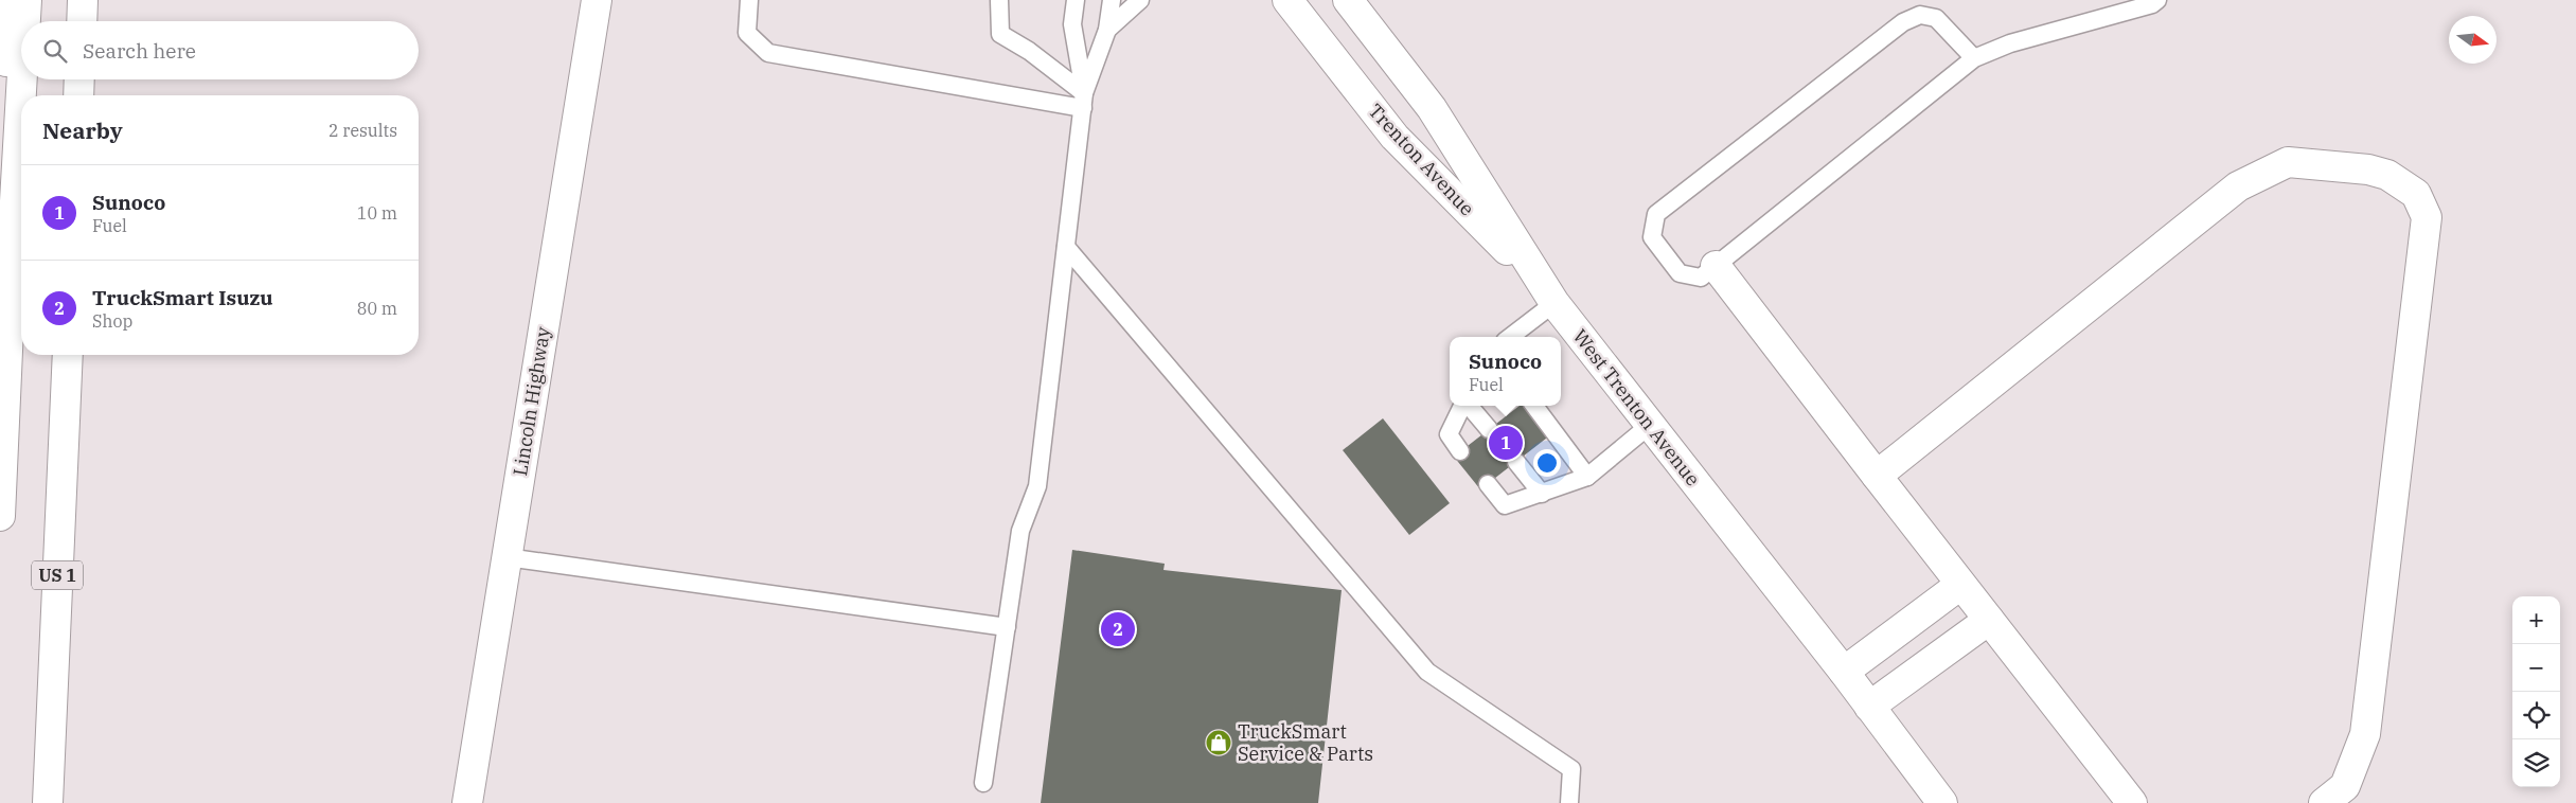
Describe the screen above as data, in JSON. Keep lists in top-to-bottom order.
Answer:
{
  "streets": {
    "main road": [
      "Trenton Avenue",
      "Lincoln Highway",
      "West Trenton Avenue",
      "US 1"
    ]
  },
  "crossings": [
    ["Trenton Avenue", "West Trenton Avenue"]
  ],
  "places": {
    "shop": ["TruckSmart Service & Parts"]
  },
  "north": "right",
  "page": {
    "search": "Search here",
    "heading": ["Nearby", "2 results"],
    "list": [
      {
        "mark": "1",
        "name": "Sunoco",
        "note": "Fuel",
        "value": "10 m"
      },
      {
        "mark": "2",
        "name": "TruckSmart Isuzu",
        "note": "Shop",
        "value": "80 m"
      }
    ],
    "popup": ["Sunoco", "Fuel"],
    "pins": ["1", "2"],
    "map_buttons": ["+", "−"]
  }
}
